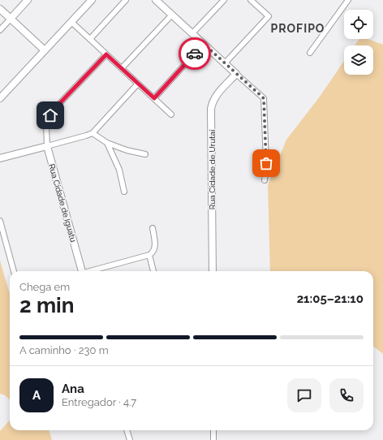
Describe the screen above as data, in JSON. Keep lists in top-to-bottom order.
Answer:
{
  "streets": {
    "street": ["Rua Cidade de Urutaí", "Rua Cidade de Iguatu"]
  },
  "districts": ["PROFIPO"],
  "page": {
    "heading": ["2 min", "Chega em", "21:05–21:10"],
    "panel": ["Ana", "Entregador · 4.7"],
    "bar": "A caminho · 230 m",
    "round": "A"
  }
}
